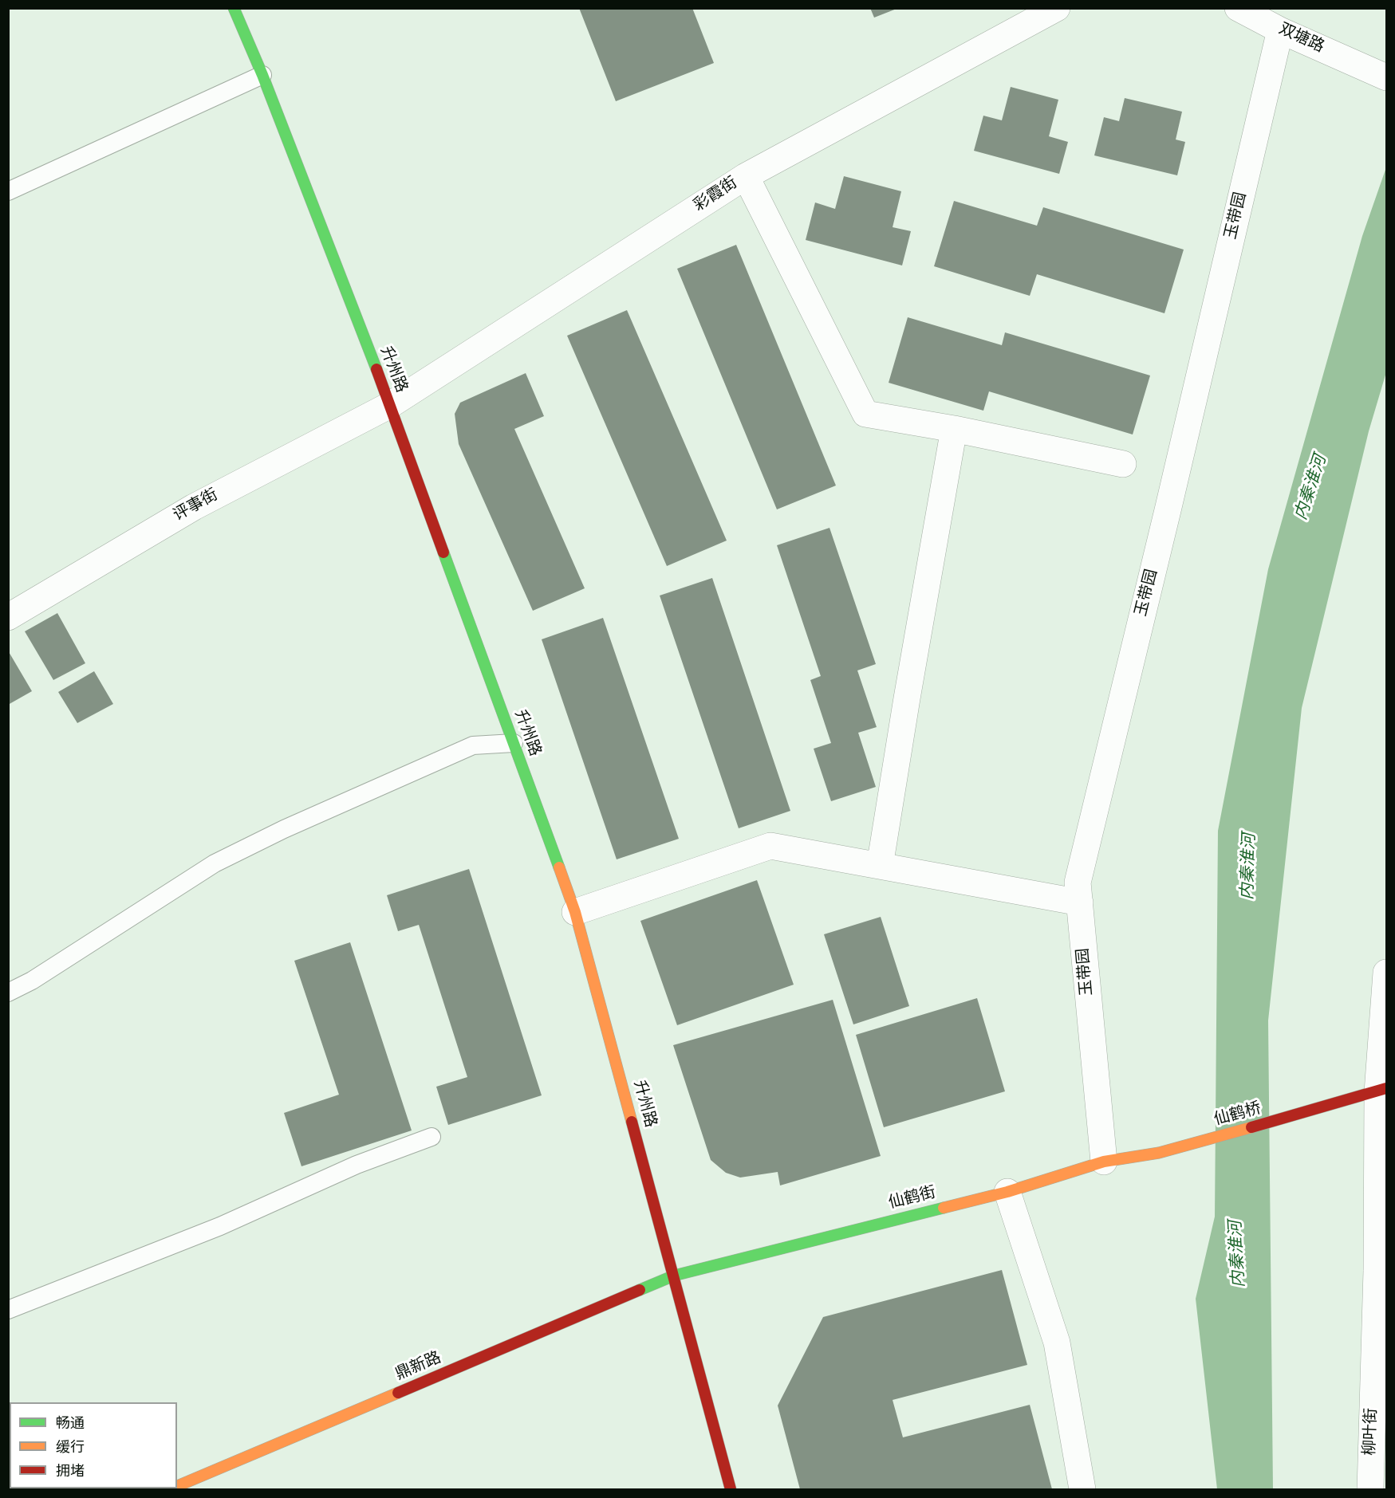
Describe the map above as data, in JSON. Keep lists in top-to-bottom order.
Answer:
{
  "streets": {
    "main road": [
      "升州路",
      "仙鹤桥",
      "仙鹤街",
      "鼎新路"
    ],
    "street": [
      "双塘路",
      "彩霞街",
      "玉带园",
      "评事街",
      "柳叶街"
    ]
  },
  "crossings": [
    ["双塘路", "玉带园"],
    ["彩霞街", "升州路"],
    ["彩霞街", "评事街"],
    ["玉带园", "仙鹤街"],
    ["升州路", "评事街"],
    ["升州路", "仙鹤街"],
    ["升州路", "鼎新路"],
    ["仙鹤桥", "仙鹤街"],
    ["仙鹤桥", "柳叶街"],
    ["仙鹤街", "鼎新路"]
  ],
  "water": ["内秦淮河"],
  "legend": ["畅通", "缓行", "拥堵"]
}
